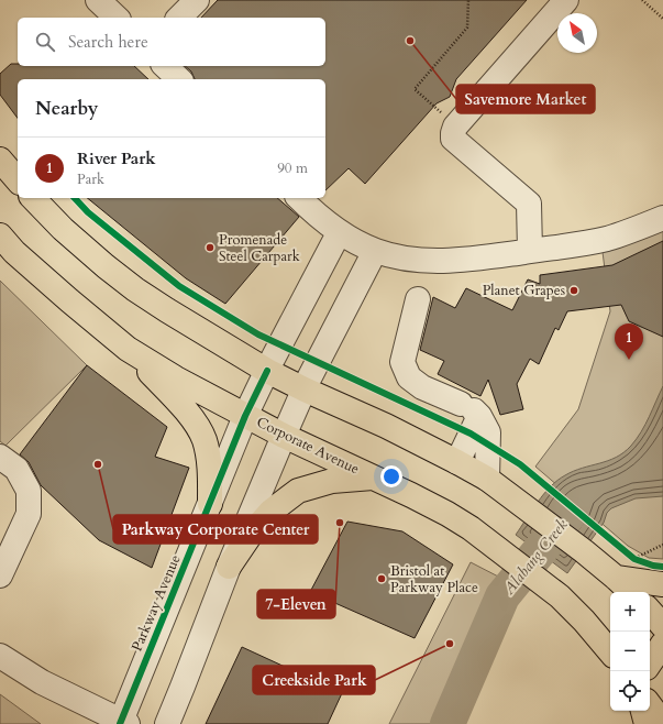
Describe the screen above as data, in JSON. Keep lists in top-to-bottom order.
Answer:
{
  "streets": {
    "main road": ["Corporate Avenue"],
    "street": ["Parkway Avenue"]
  },
  "crossings": [
    ["Corporate Avenue", "Parkway Avenue"]
  ],
  "water": ["Alabang Creek"],
  "places": [
    "Savemore Market",
    "Promenade Steel Carpark",
    "Planet Grapes",
    "Parkway Corporate Center",
    "7-Eleven",
    "Bristol at Parkway Place",
    "Creekside Park"
  ],
  "north": "top left",
  "page": {
    "search": "Search here",
    "heading": "Nearby",
    "list": [
      {
        "mark": "1",
        "name": "River Park",
        "note": "Park",
        "value": "90 m"
      }
    ],
    "pins": "1",
    "map_buttons": ["+", "−"]
  }
}
